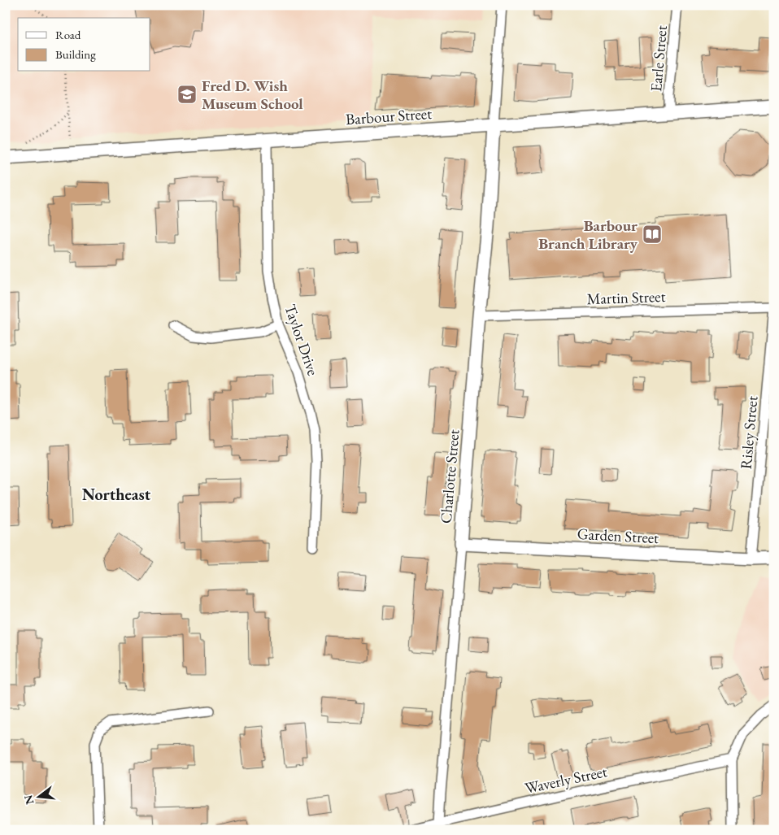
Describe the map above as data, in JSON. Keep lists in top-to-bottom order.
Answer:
{
  "streets": {
    "street": [
      "Earle Street",
      "Barbour Street",
      "Martin Street",
      "Taylor Drive",
      "Risley Street",
      "Charlotte Street",
      "Garden Street",
      "Waverly Street"
    ]
  },
  "crossings": [
    ["Earle Street", "Barbour Street"],
    ["Barbour Street", "Taylor Drive"],
    ["Barbour Street", "Charlotte Street"],
    ["Martin Street", "Risley Street"],
    ["Martin Street", "Charlotte Street"],
    ["Risley Street", "Garden Street"],
    ["Charlotte Street", "Garden Street"],
    ["Charlotte Street", "Waverly Street"]
  ],
  "districts": ["Northeast"],
  "places": {
    "school or university": ["Fred D. Wish Museum School"],
    "library": ["Barbour Branch Library"]
  },
  "legend": ["Road", "Building"],
  "north": "left"
}
